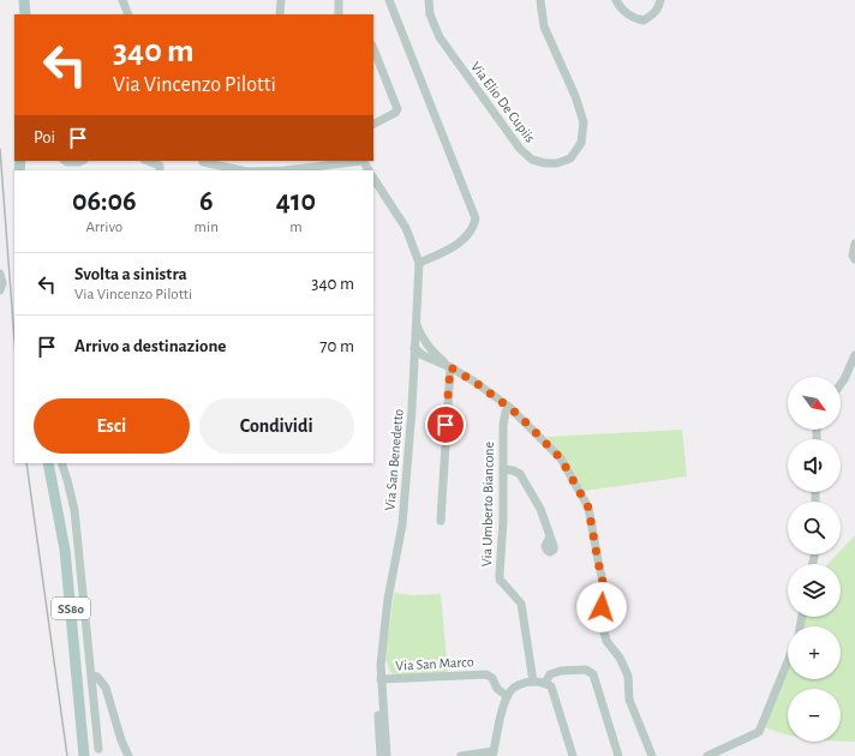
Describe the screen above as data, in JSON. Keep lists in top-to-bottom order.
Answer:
{
  "streets": {
    "main road": ["SS80"],
    "street": [
      "Via Elio De Cupiis",
      "Via San Benedetto",
      "Via Umberto Biancone",
      "Via San Marco"
    ]
  },
  "crossings": [
    ["Via San Benedetto", "Via San Marco"]
  ],
  "north": "bottom right",
  "page": {
    "turn": ["340 m", "Via Vincenzo Pilotti"],
    "then": "Poi",
    "eta": [
      "06:06",
      "Arrivo",
      "6",
      "min",
      "410",
      "m"
    ],
    "list": [
      {
        "name": "Svolta a sinistra",
        "note": "Via Vincenzo Pilotti",
        "value": "340 m"
      },
      {
        "name": "Arrivo a destinazione",
        "value": "70 m"
      }
    ],
    "map_buttons": ["+", "−"],
    "buttons": ["Esci", "Condividi"]
  }
}
